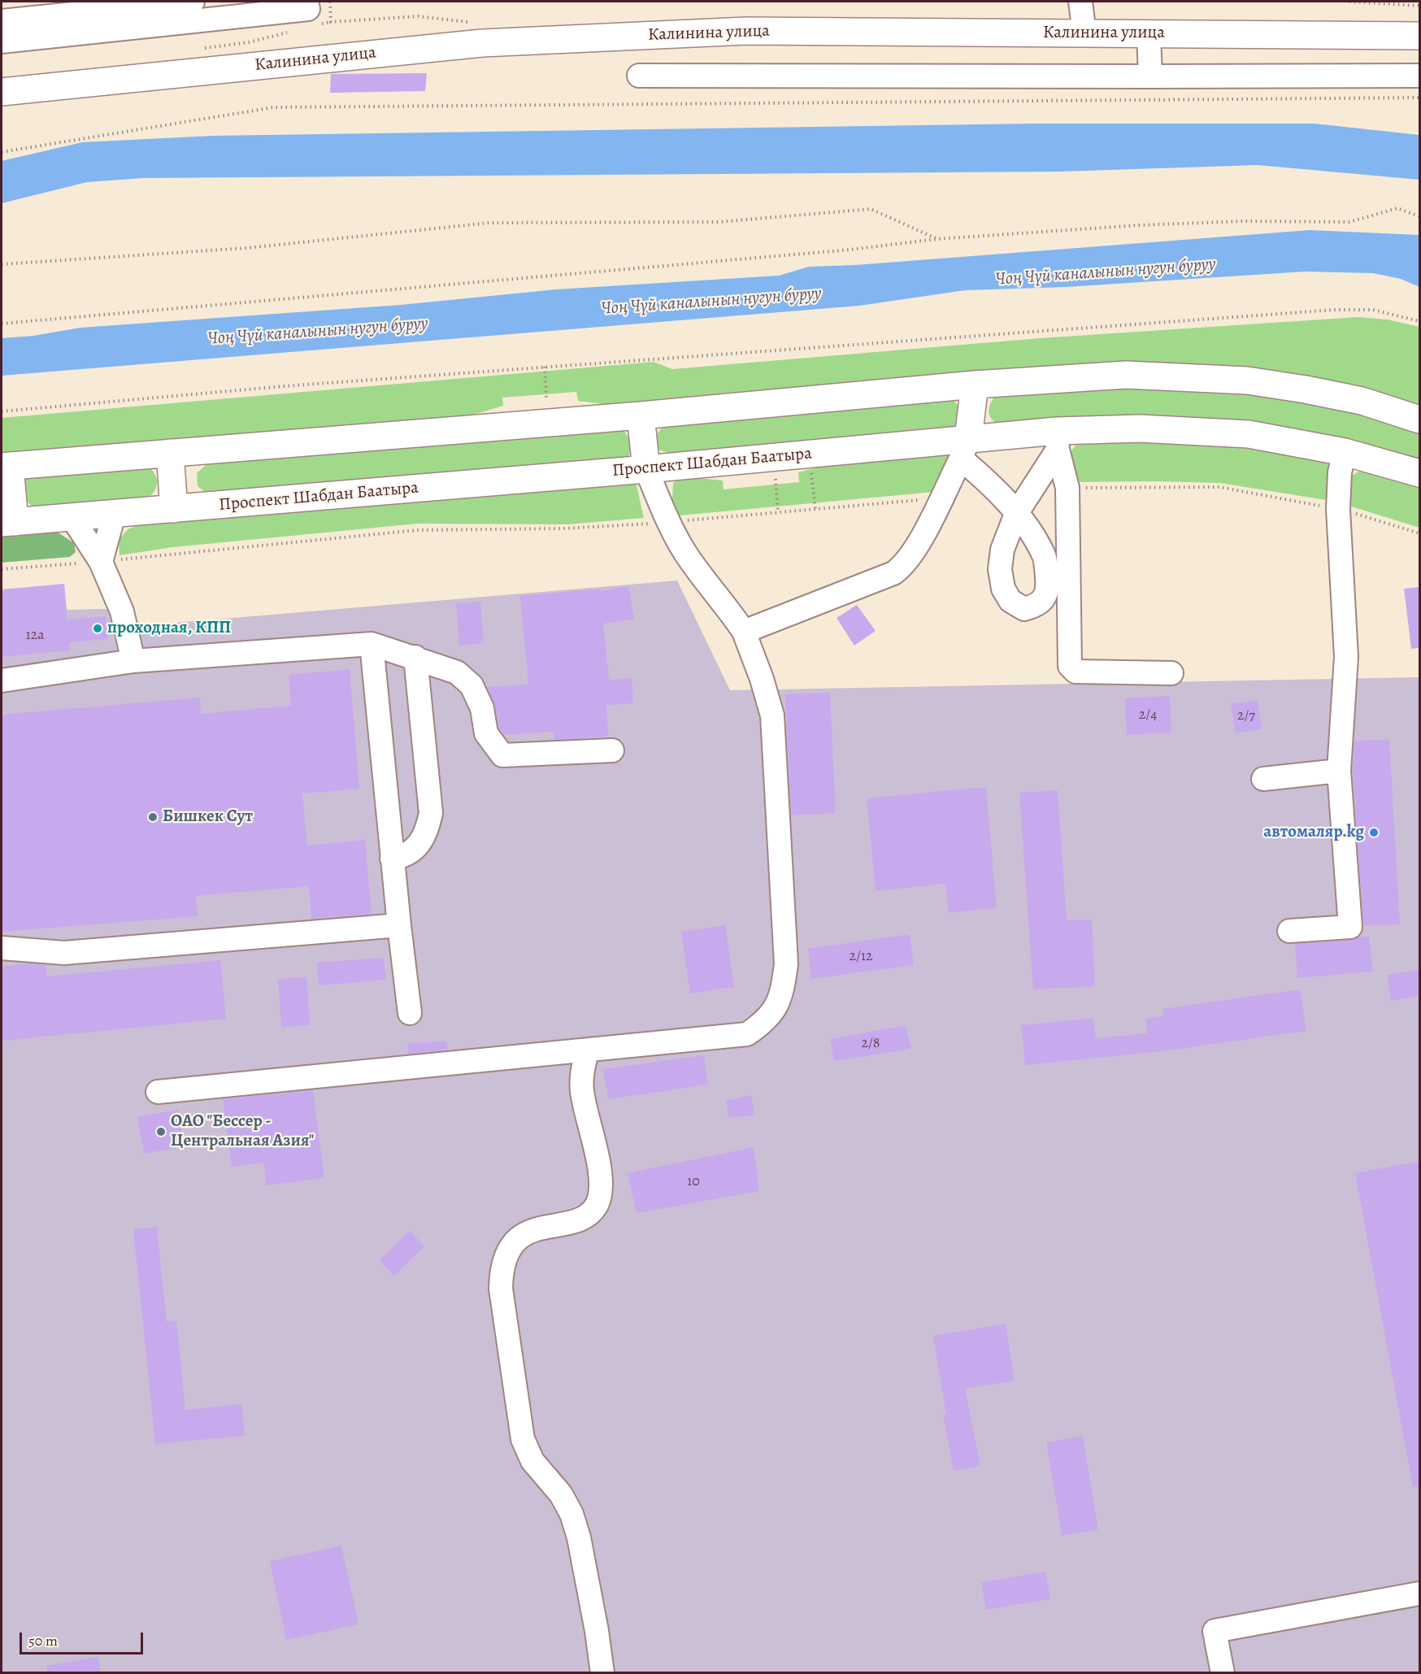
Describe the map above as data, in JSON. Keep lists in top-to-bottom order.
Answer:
{
  "streets": {
    "main road": ["Калинина улица", "Проспект Шабдан Баатыра"]
  },
  "water": ["Чоң Чүй каналынын нугун буруу"],
  "places": [
    "проходная, КПП",
    "Бишкек Сут",
    "автомаляр.kg",
    "ОАО \"Бессер - Центральная Азия\""
  ],
  "house_numbers": [
    "12а",
    "2/4",
    "2/7",
    "2/12",
    "2/8",
    "10"
  ],
  "scale_bar": "50 m"
}
